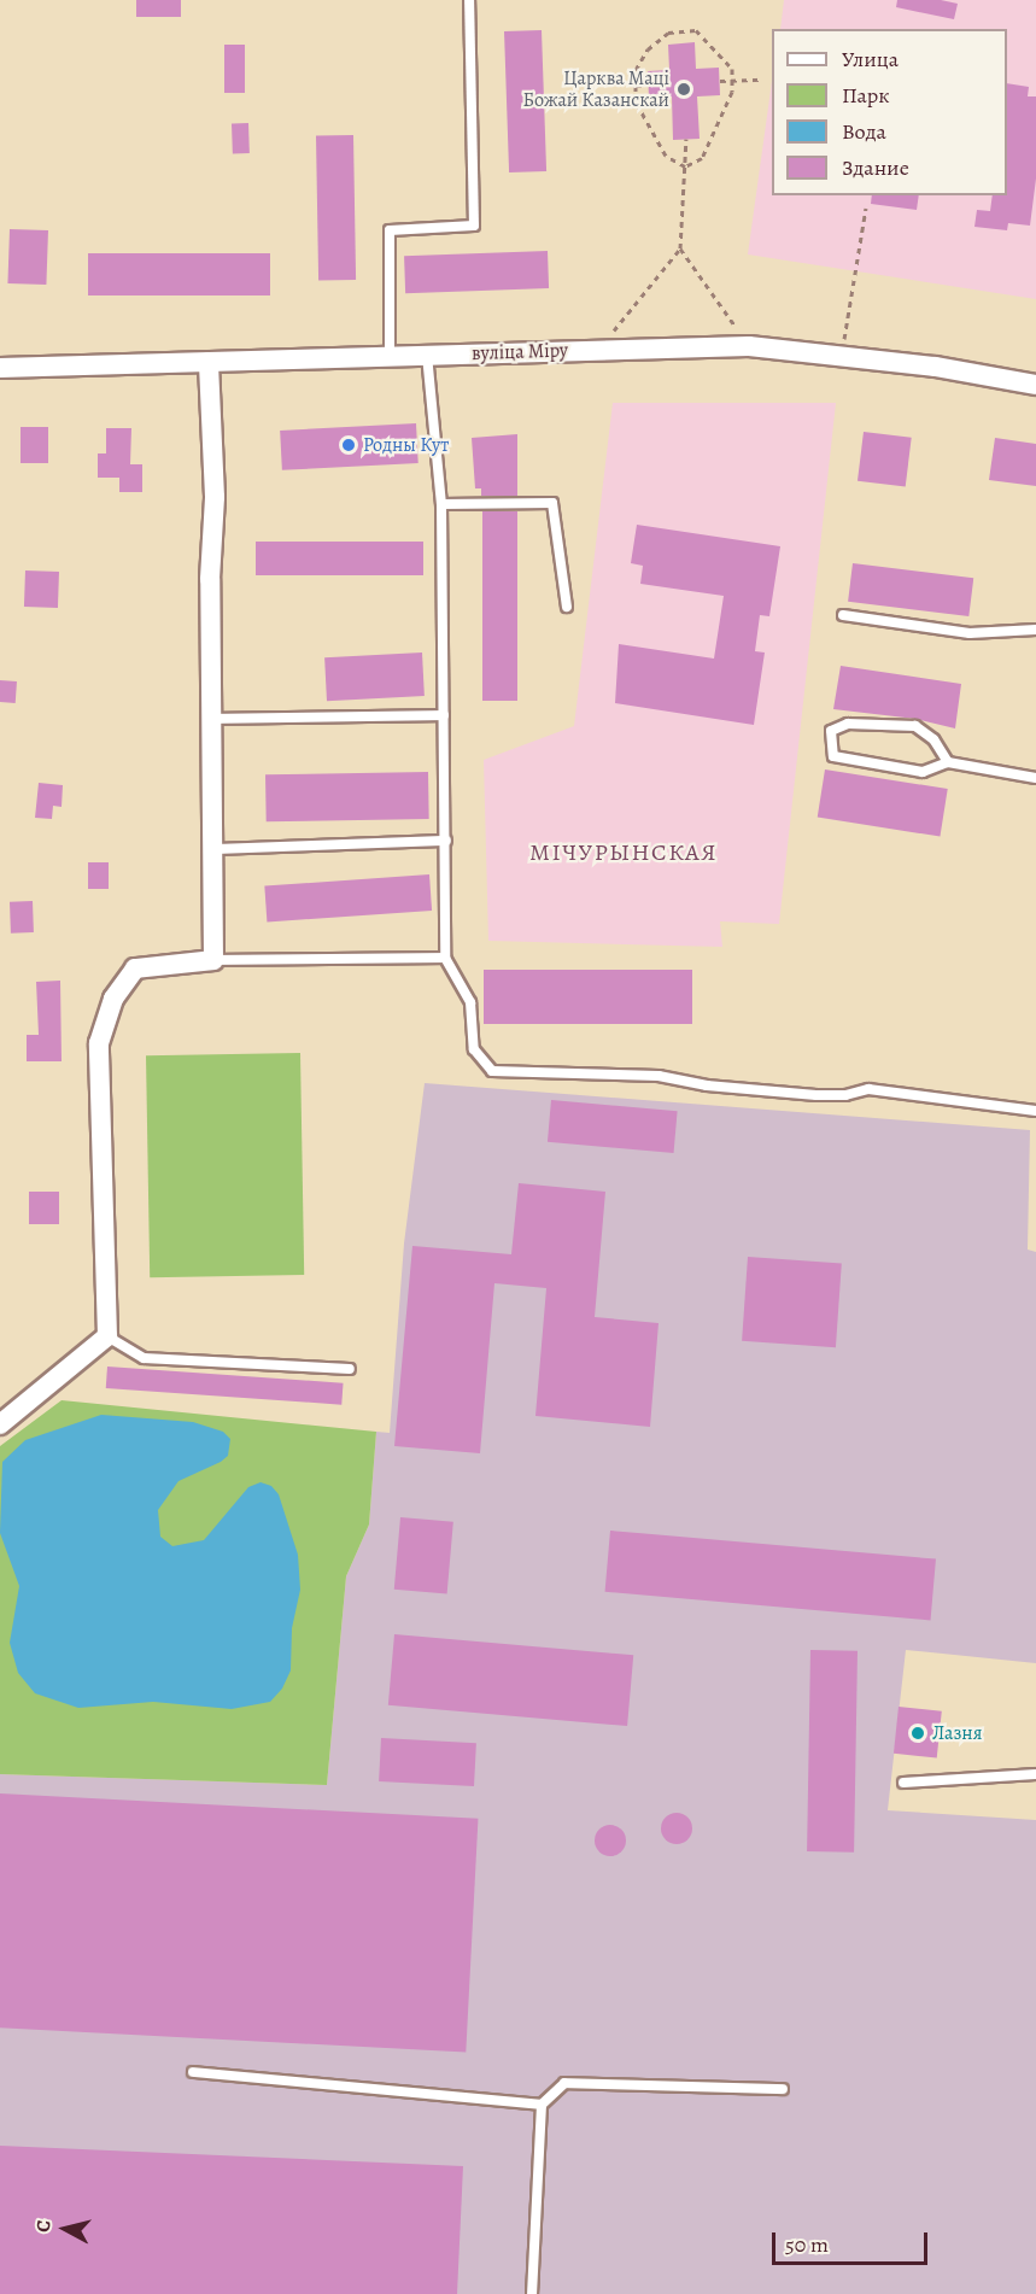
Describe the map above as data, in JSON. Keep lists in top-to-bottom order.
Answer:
{
  "streets": {
    "street": ["вуліца Міру"]
  },
  "districts": ["МІЧУРЫНСКАЯ"],
  "places": ["Царква Маці Божай Казанскай", "Родны Кут", "Лазня"],
  "legend": [
    "Улица",
    "Парк",
    "Вода",
    "Здание"
  ],
  "scale_bar": "50 m",
  "north": "left"
}
